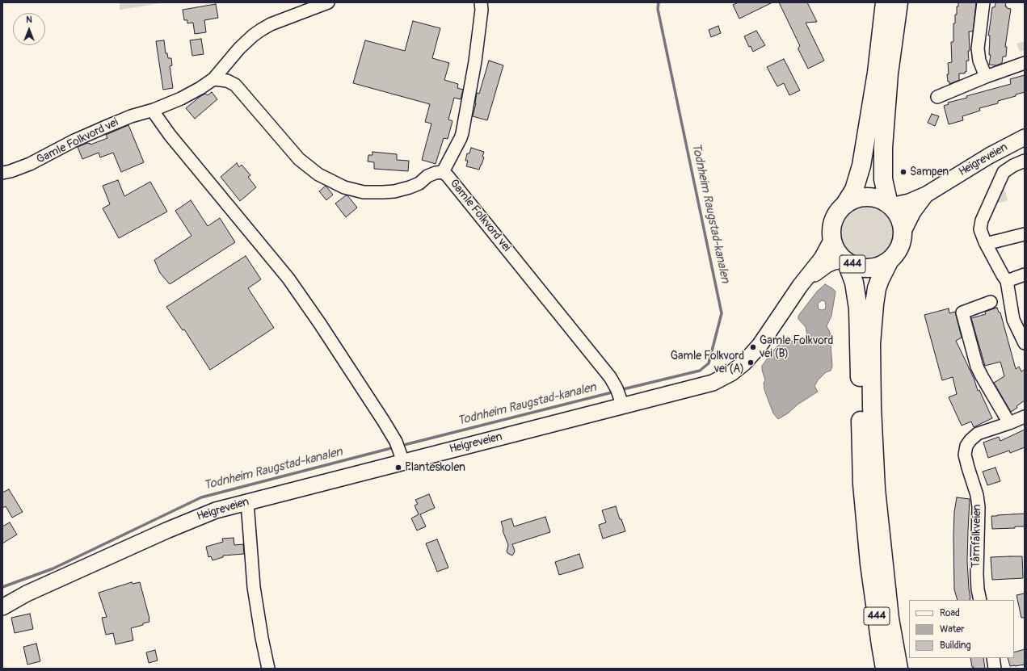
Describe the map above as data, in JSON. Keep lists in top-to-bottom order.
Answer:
{
  "streets": {
    "highway": ["444"],
    "main road": ["Heigreveien"],
    "street": ["Gamle Folkvord vei", "Tårnfalkveien"]
  },
  "crossings": [
    ["Gamle Folkvord vei", "Heigreveien"],
    ["Heigreveien", "444"]
  ],
  "water": ["Todnheim Raugstad-kanalen"],
  "places": [
    "Sampen",
    "Gamle Folkvord vei (B)",
    "Gamle Folkvord vei (A)",
    "Planteskolen"
  ],
  "legend": ["Road", "Water", "Building"],
  "north": "top"
}
